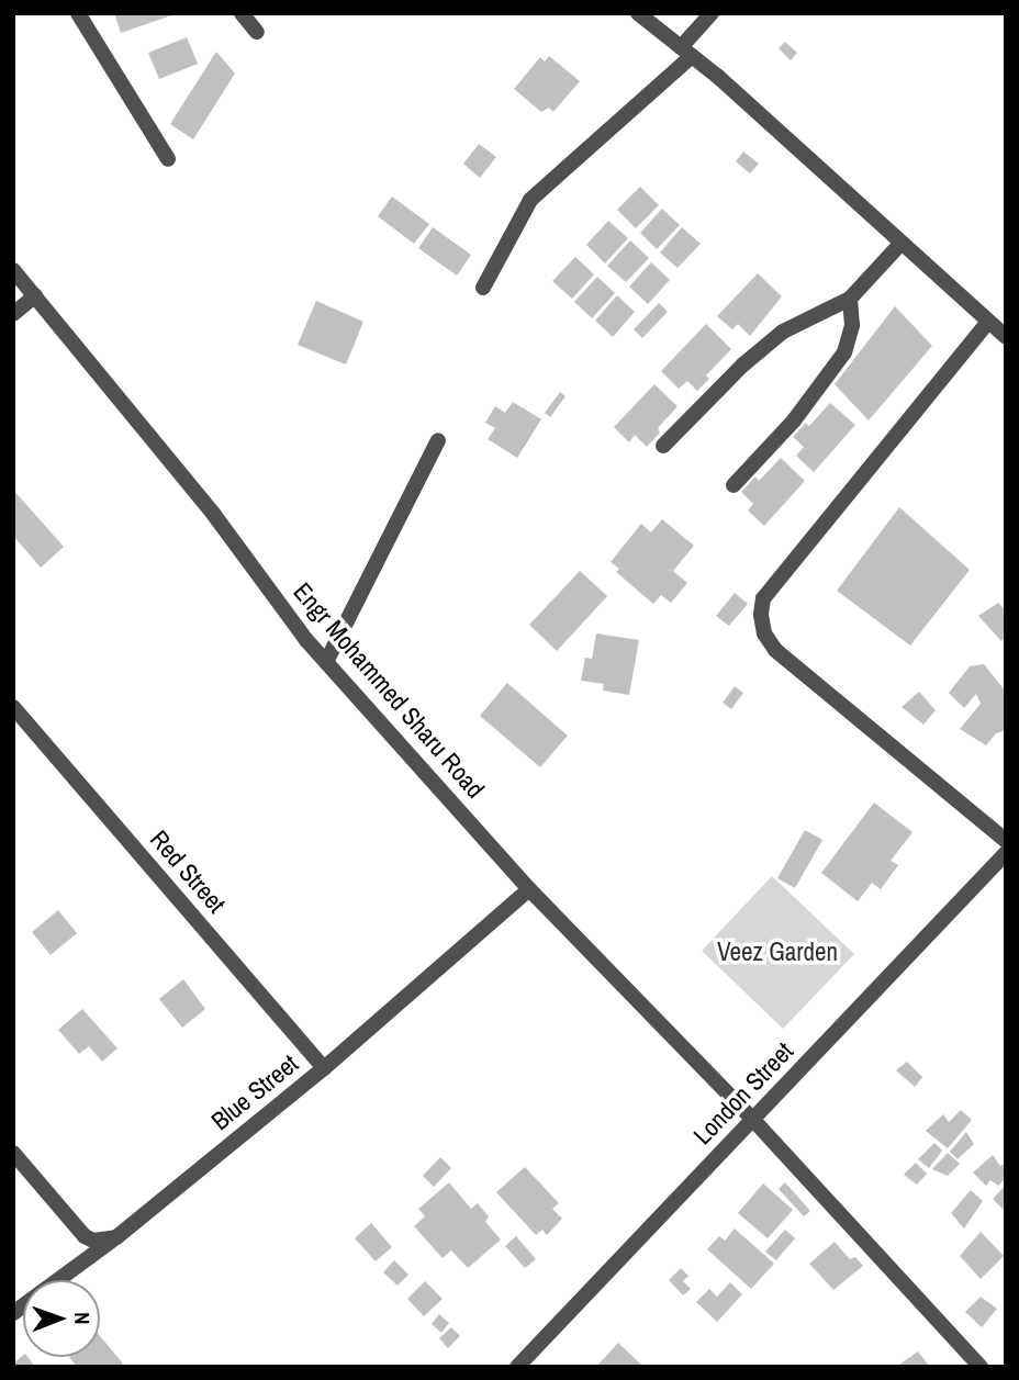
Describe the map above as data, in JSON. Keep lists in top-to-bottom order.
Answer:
{
  "streets": {
    "street": [
      "Engr Mohammed Sharu Road",
      "Red Street",
      "Blue Street",
      "London Street"
    ]
  },
  "crossings": [
    ["Engr Mohammed Sharu Road", "Blue Street"],
    ["Engr Mohammed Sharu Road", "London Street"],
    ["Red Street", "Blue Street"]
  ],
  "parks": ["Veez Garden"],
  "north": "right"
}
